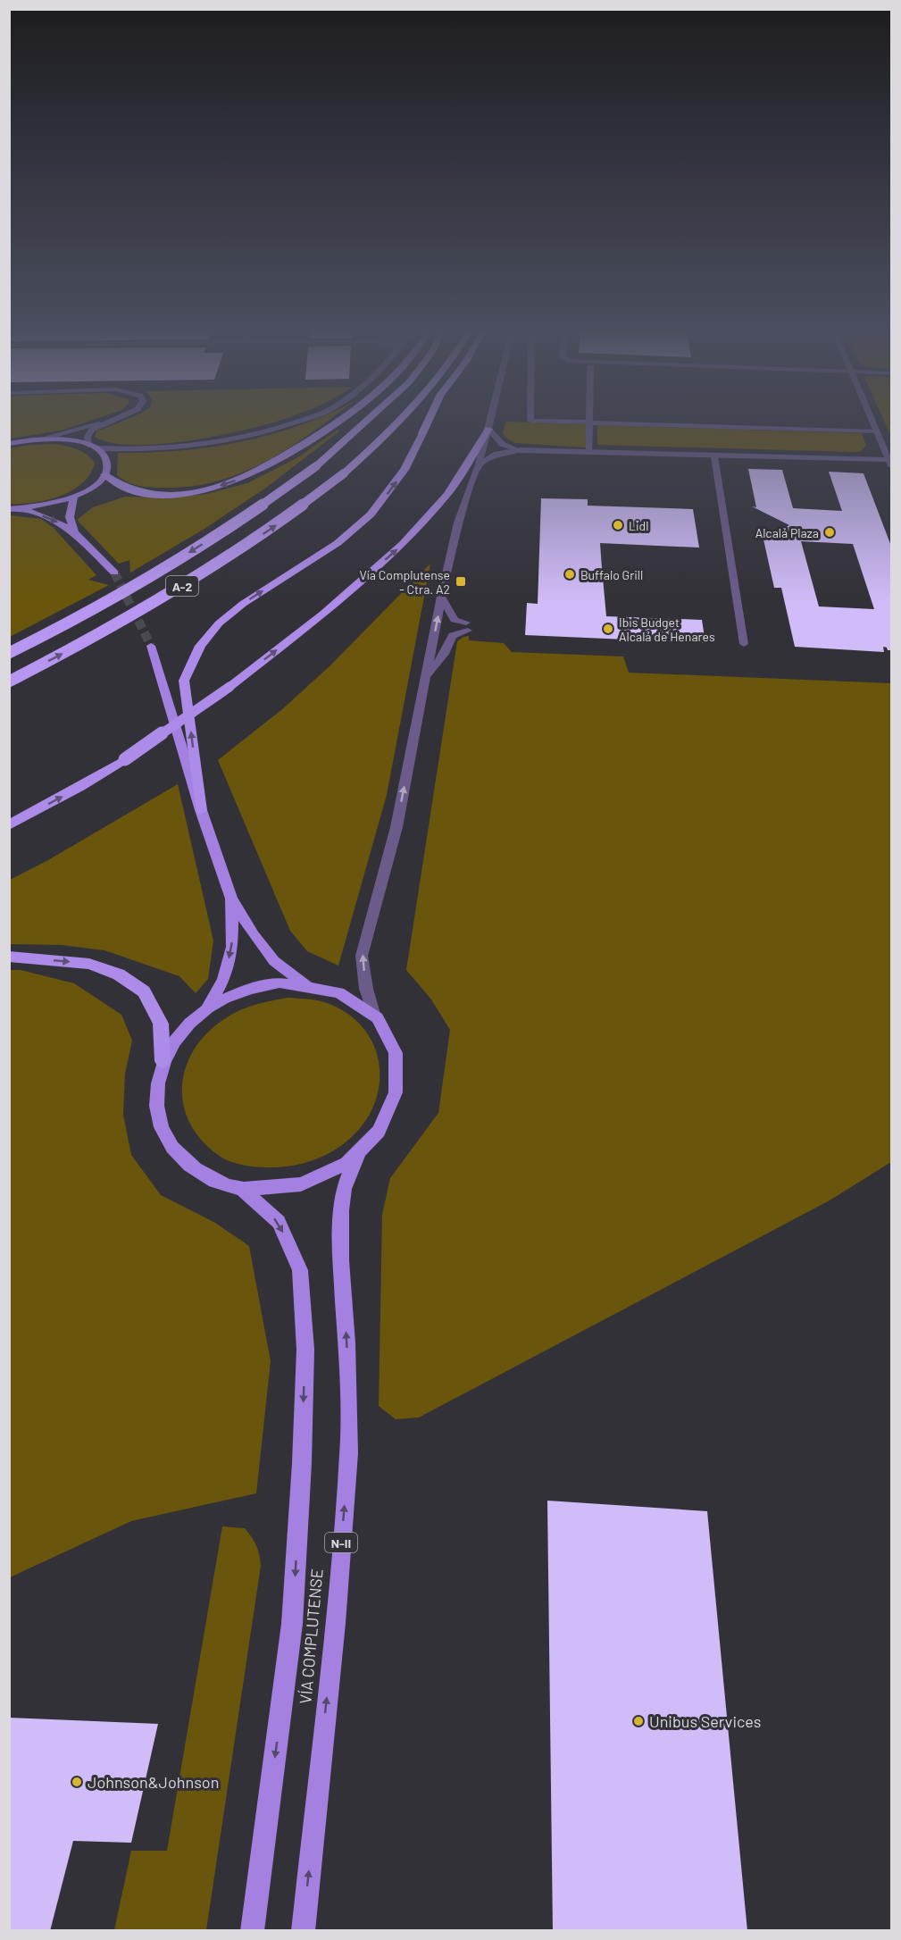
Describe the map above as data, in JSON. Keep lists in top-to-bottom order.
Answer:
{
  "streets": {
    "highway": ["A-2"],
    "main road": ["N-II", "VÍA COMPLUTENSE"]
  },
  "places": {
    "other": [
      "Lidl",
      "Alcalá Plaza",
      "Buffalo Grill",
      "Ibis Budget Alcalá de Henares",
      "Unibus Services",
      "Johnson&Johnson"
    ],
    "transit": ["Vía Complutense - Ctra. A2"]
  }
}
